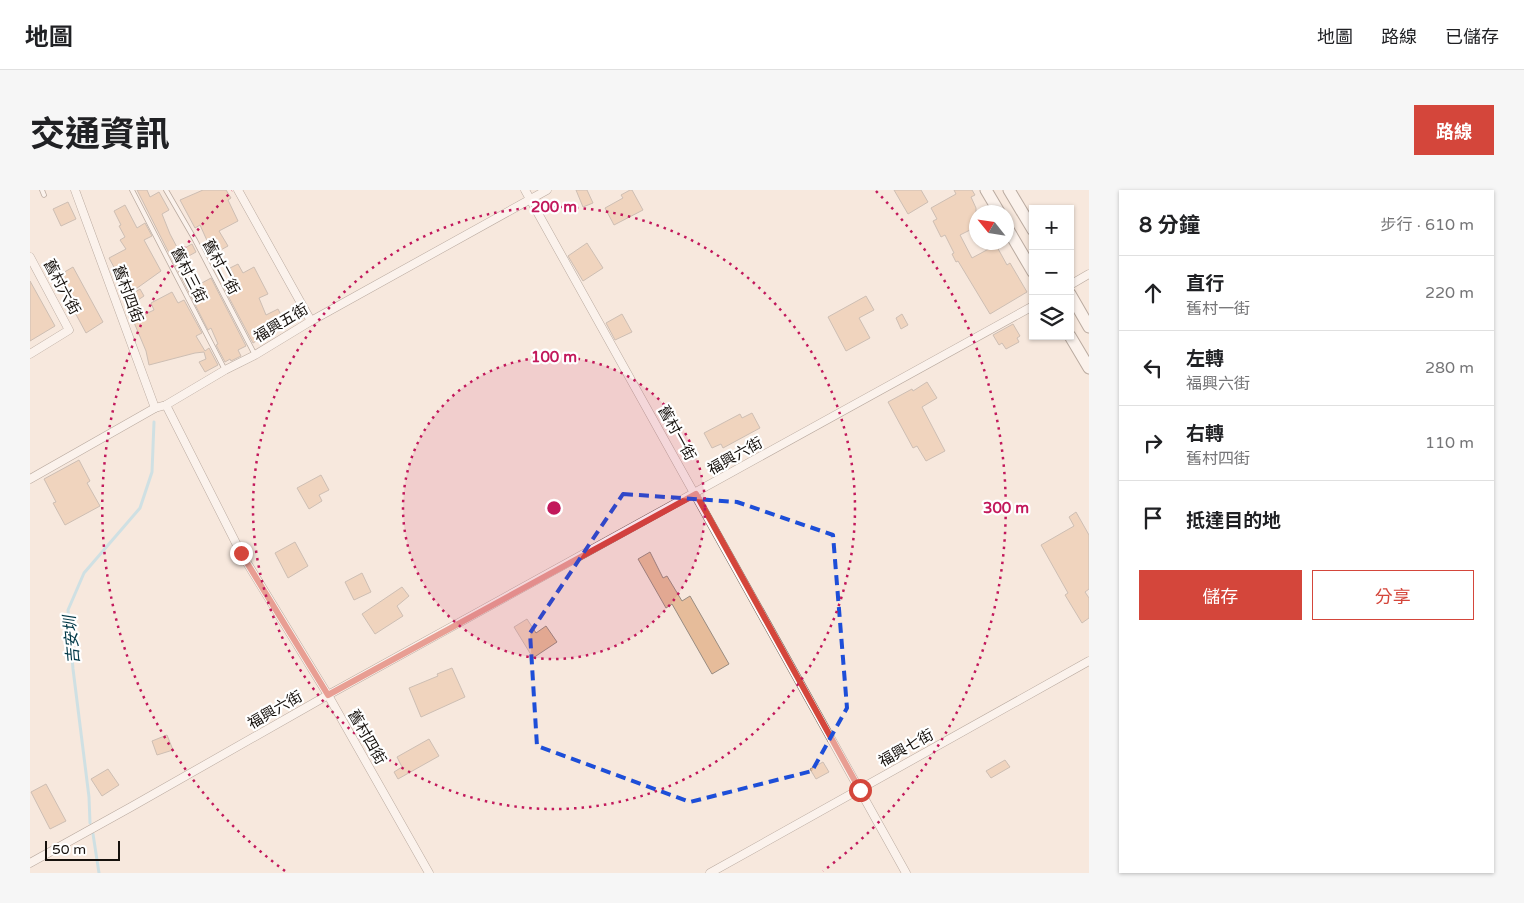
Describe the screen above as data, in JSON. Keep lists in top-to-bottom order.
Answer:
{
  "streets": {
    "street": [
      "舊村六街",
      "舊村四街",
      "福興五街",
      "舊村一街",
      "福興六街",
      "福興七街"
    ],
    "lane": ["舊村二街", "舊村三街"]
  },
  "crossings": [
    ["舊村二街", "福興五街"],
    ["舊村三街", "福興五街"],
    ["舊村四街", "福興五街"],
    ["舊村四街", "福興六街"],
    ["福興五街", "舊村一街"],
    ["舊村一街", "福興六街"],
    ["舊村一街", "福興七街"]
  ],
  "water": ["吉安圳"],
  "scale_bar": "50 m",
  "north": "top left",
  "page": {
    "header": "地圖",
    "nav": ["地圖", "路線", "已儲存"],
    "title": "交通資訊",
    "buttons": [
      "路線",
      ["儲存", "分享"]
    ],
    "heading": ["8 分鐘", "步行 · 610 m"],
    "map_buttons": ["+", "−"],
    "list": [
      ["直行", "舊村一街", "220 m"],
      ["左轉", "福興六街", "280 m"],
      ["右轉", "舊村四街", "110 m"],
      "抵達目的地"
    ],
    "scale": "50 m"
  },
  "rings": ["200 m", "100 m", "300 m"]
}
